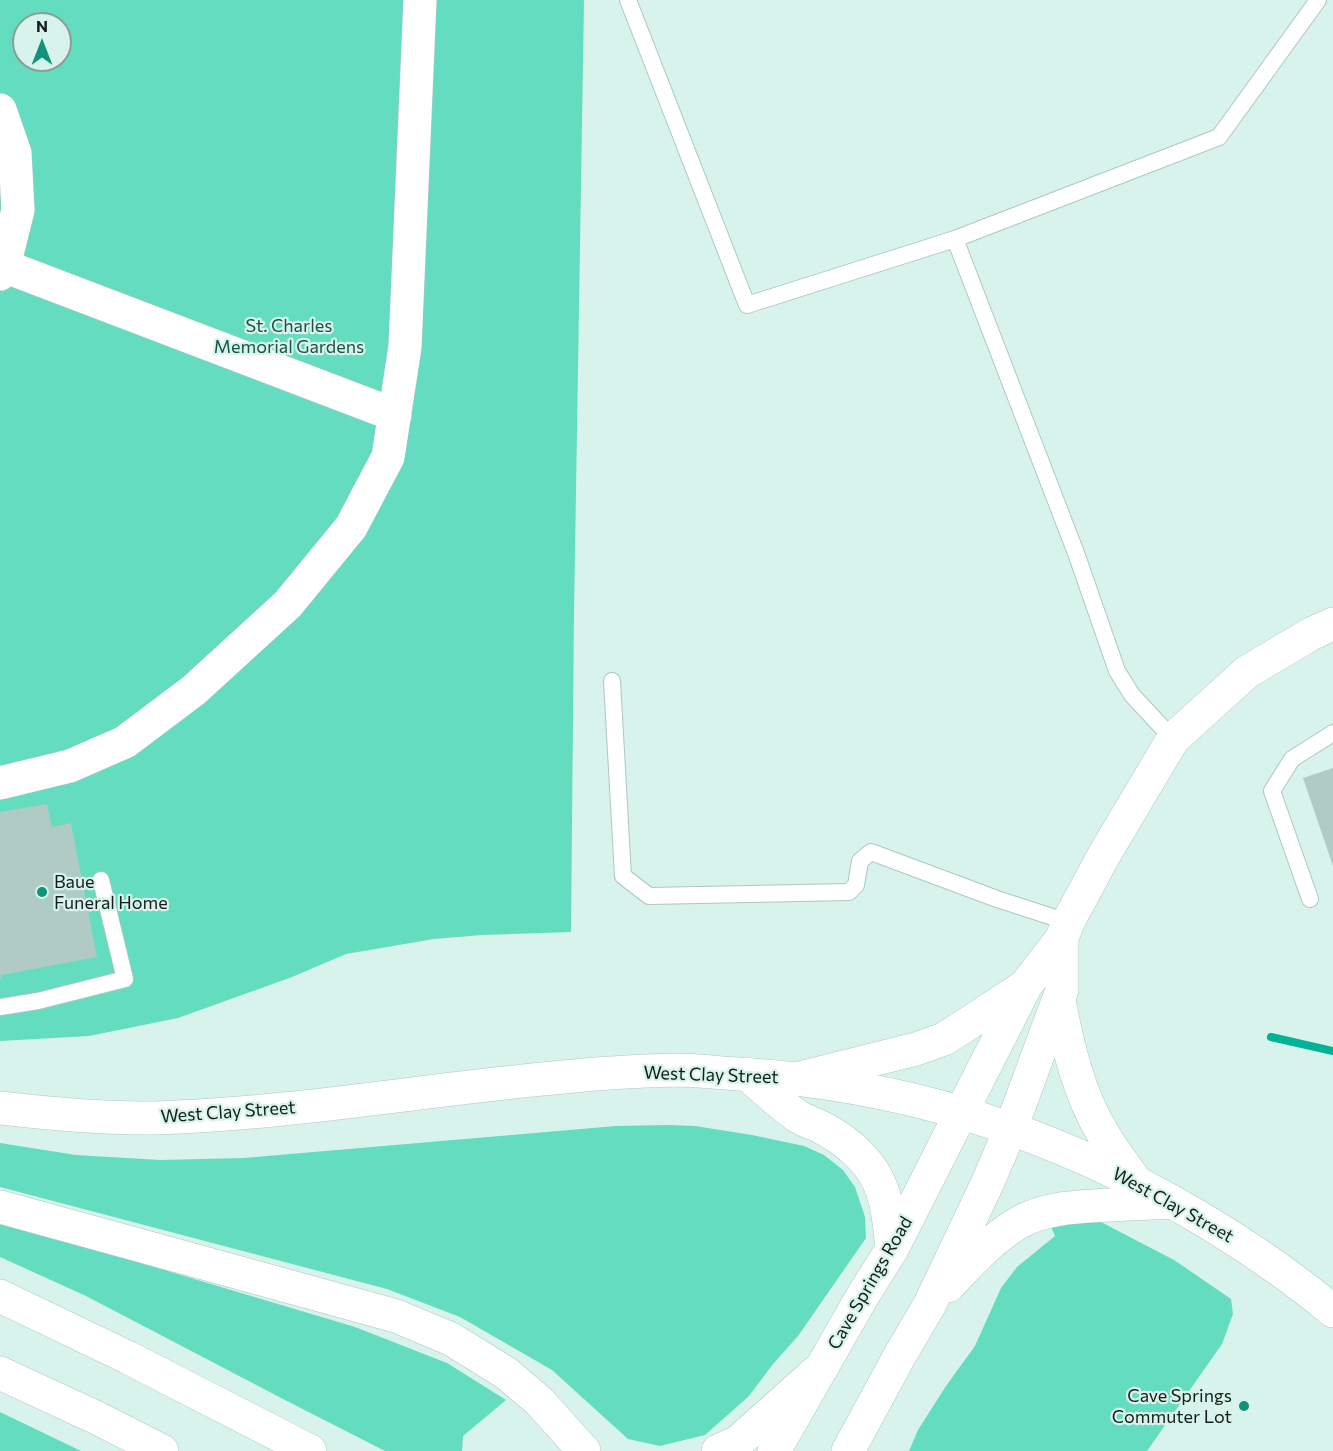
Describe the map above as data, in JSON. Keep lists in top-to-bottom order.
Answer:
{
  "streets": {
    "main road": ["West Clay Street", "Cave Springs Road"]
  },
  "crossings": [
    ["West Clay Street", "Cave Springs Road"]
  ],
  "parks": ["St. Charles Memorial Gardens"],
  "places": ["Baue Funeral Home", "Cave Springs Commuter Lot"],
  "north": "top"
}
